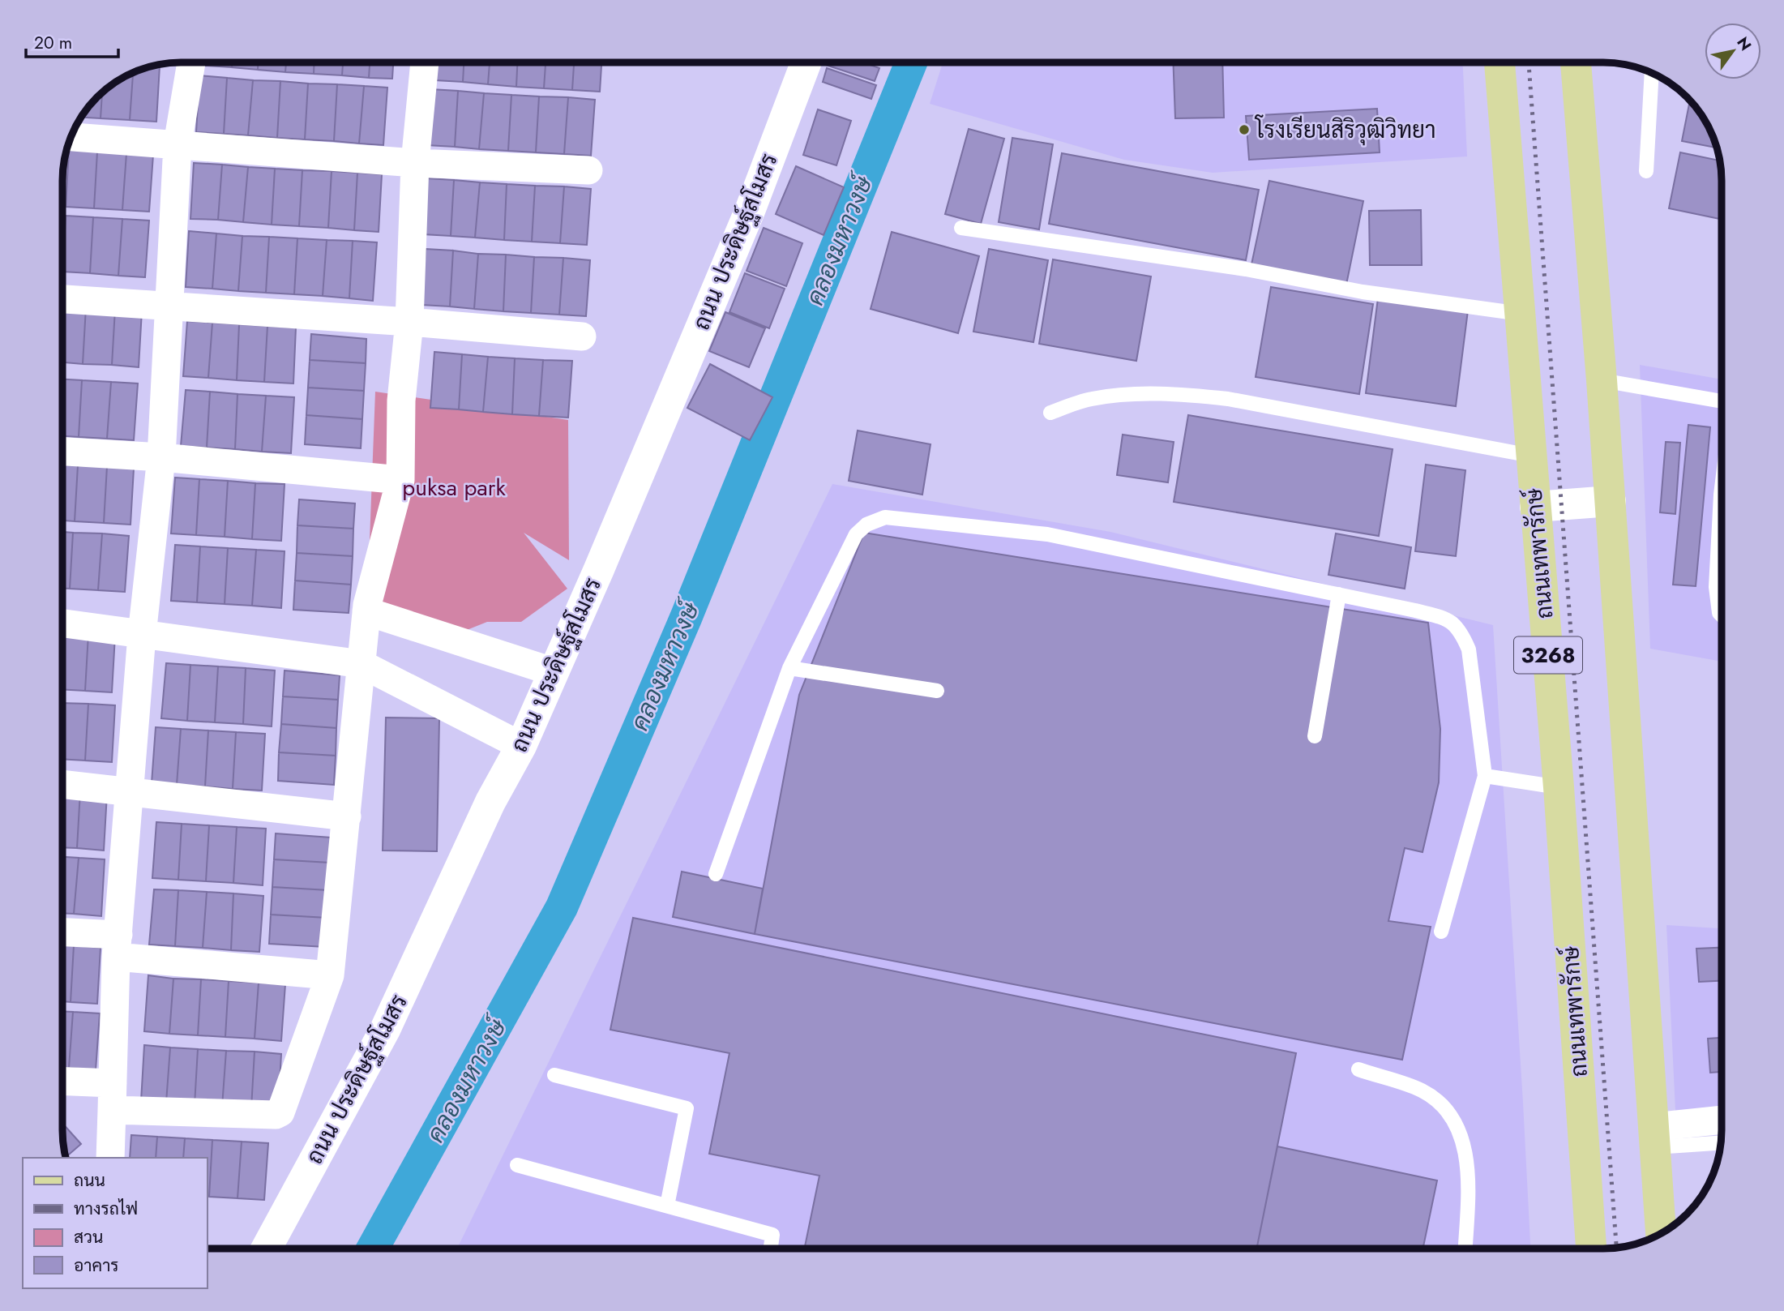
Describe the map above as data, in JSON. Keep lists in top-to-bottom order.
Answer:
{
  "streets": {
    "main road": ["ถนนเทพารักษ์", "3268"],
    "street": ["ถนน ประดิษฐ์สโมสร"]
  },
  "water": ["คลองมหาวงษ์"],
  "parks": ["puksa park"],
  "places": ["โรงเรียนสิริวุฒิวิทยา"],
  "legend": [
    "ถนน",
    "ทางรถไฟ",
    "สวน",
    "อาคาร"
  ],
  "scale_bar": "20 m",
  "north": "top right"
}
